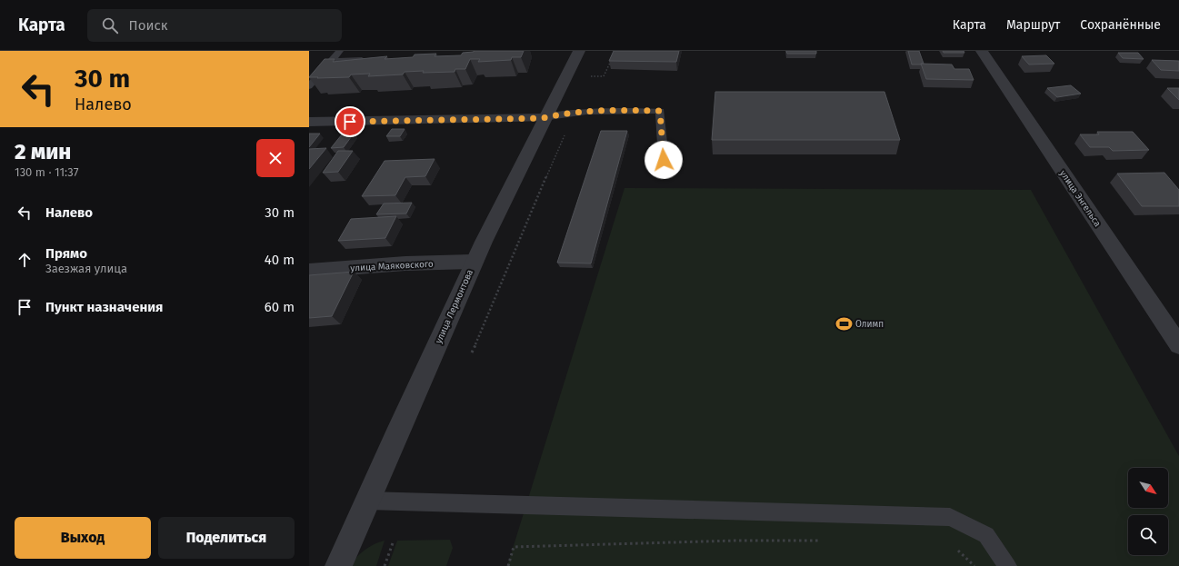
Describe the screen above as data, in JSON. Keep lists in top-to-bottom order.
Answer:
{
  "streets": {
    "street": ["улица Энгельса", "улица Маяковского", "улица Лермонтова"]
  },
  "crossings": [
    ["улица Маяковского", "улица Лермонтова"]
  ],
  "places": {
    "sports": ["Олимп"]
  },
  "north": "bottom right",
  "page": {
    "header": "Карта",
    "search": "Поиск",
    "nav": ["Карта", "Маршрут", "Сохранённые"],
    "turn": ["30 m", "Налево"],
    "heading": ["2 мин", "130 m · 11:37"],
    "list": [
      {
        "name": "Налево",
        "value": "30 m"
      },
      {
        "name": "Прямо",
        "note": "Заезжая улица",
        "value": "40 m"
      },
      {
        "name": "Пункт назначения",
        "value": "60 m"
      }
    ],
    "buttons": ["Выход", "Поделиться"]
  }
}
